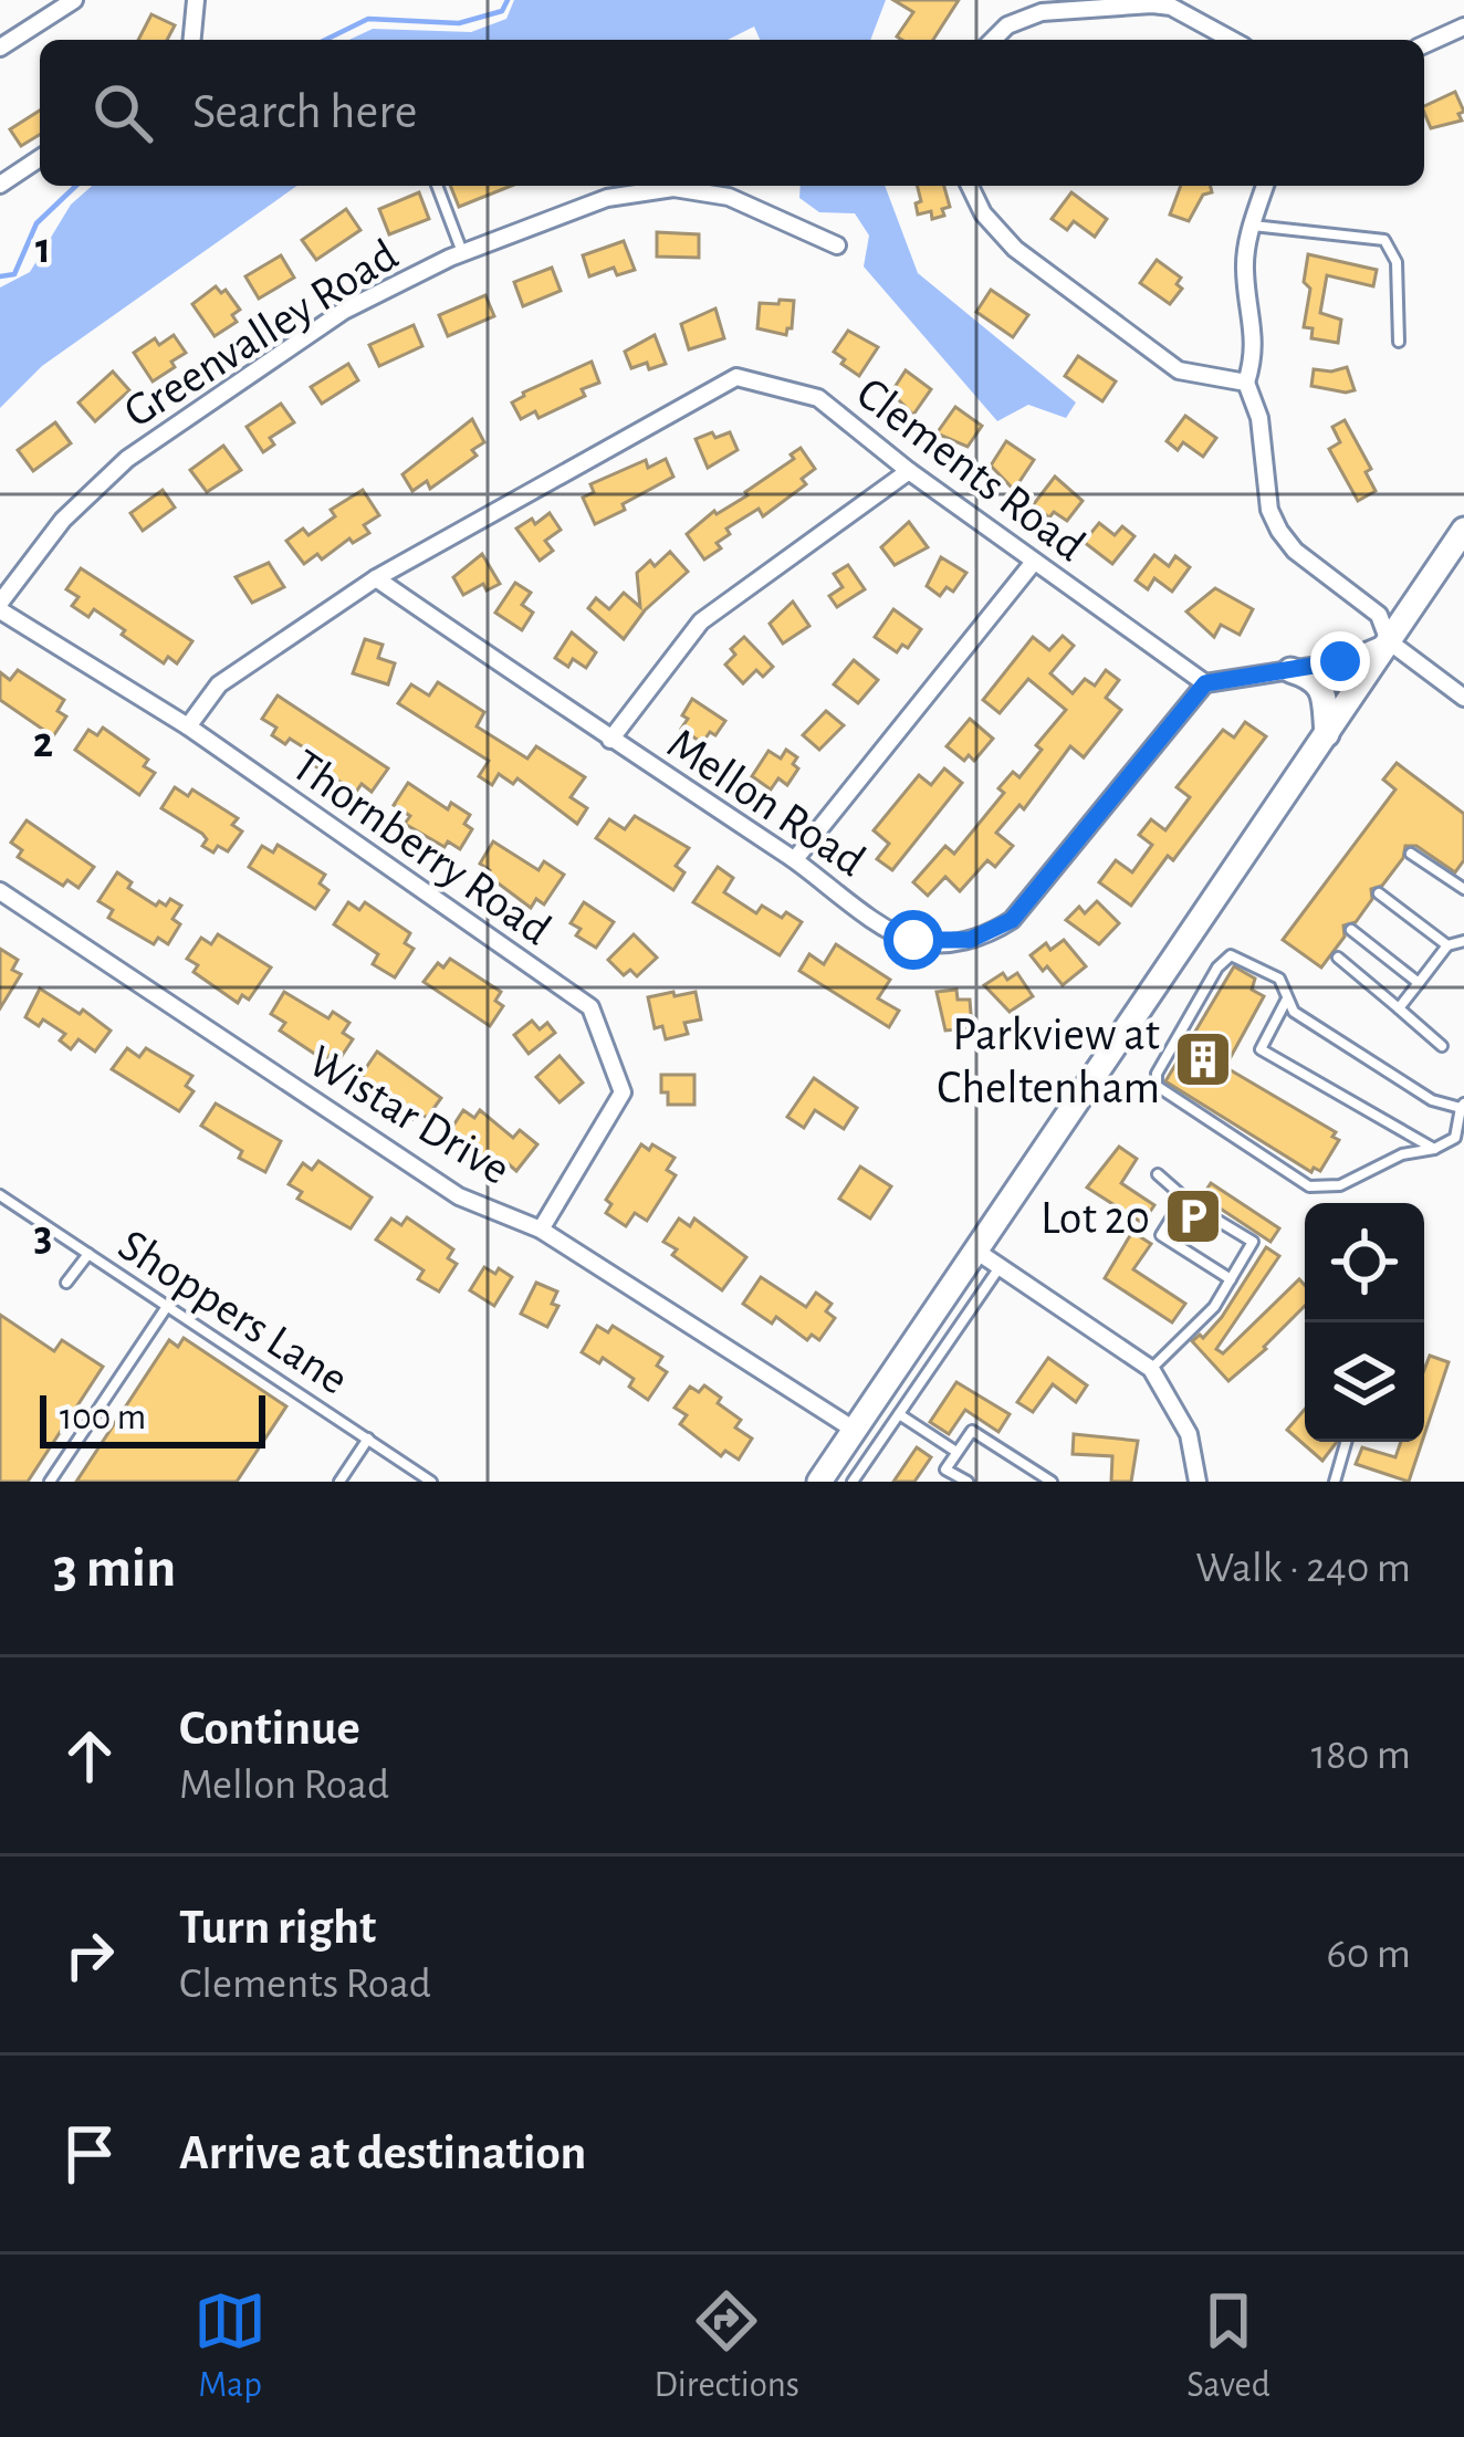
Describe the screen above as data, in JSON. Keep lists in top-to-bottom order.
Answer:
{
  "streets": {
    "street": [
      "Greenvalley Road",
      "Clements Road",
      "Mellon Road",
      "Thornberry Road",
      "Wistar Drive"
    ],
    "lane": ["Shoppers Lane"]
  },
  "crossings": [
    ["Greenvalley Road", "Thornberry Road"],
    ["Clements Road", "Mellon Road"],
    ["Clements Road", "Thornberry Road"],
    ["Thornberry Road", "Wistar Drive"]
  ],
  "places": {
    "building": ["Parkview at Cheltenham"],
    "parking": ["Lot 20"]
  },
  "scale_bar": "100 m",
  "page": {
    "search": "Search here",
    "scale": "100 m",
    "heading": ["3 min", "Walk · 240 m"],
    "list": [
      ["Continue", "Mellon Road", "180 m"],
      ["Turn right", "Clements Road", "60 m"],
      "Arrive at destination"
    ],
    "nav": ["Map", "Directions", "Saved"]
  },
  "grid": {
    "rows": ["1", "2", "3"]
  }
}
